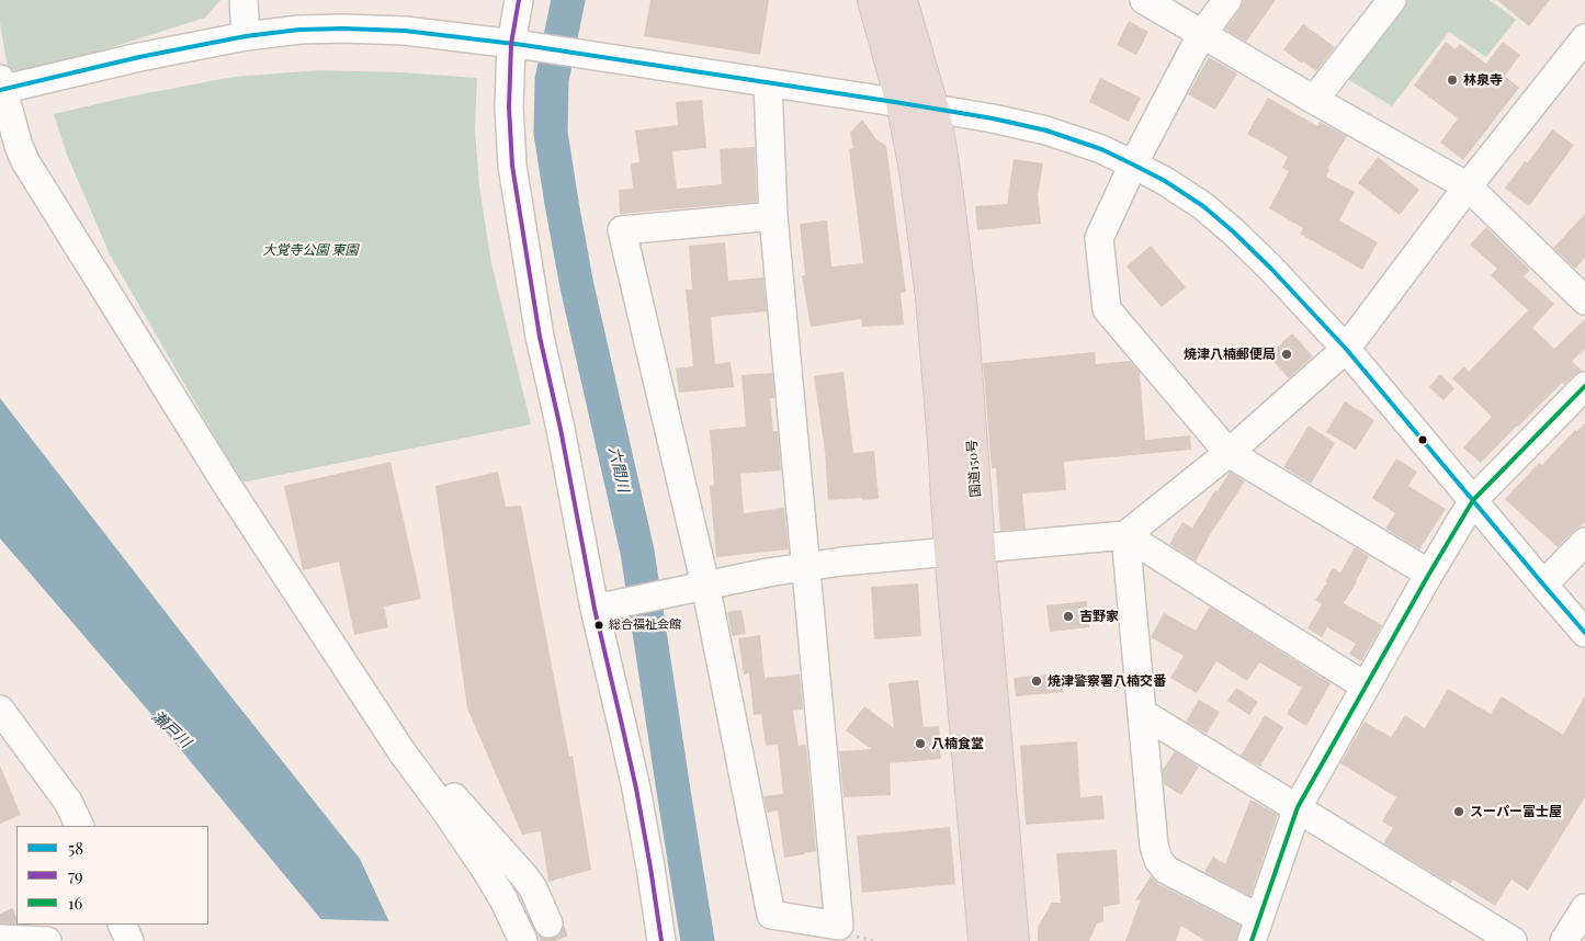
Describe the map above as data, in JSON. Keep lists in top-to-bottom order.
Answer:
{
  "streets": {
    "highway": ["国道150号"]
  },
  "water": ["六間川", "瀬戸川"],
  "parks": ["大覚寺公園 東園"],
  "places": [
    "林泉寺",
    "焼津八楠郵便局",
    "吉野家",
    "総合福祉会館",
    "焼津警察署八楠交番",
    "八楠食堂",
    "スーパー富士屋"
  ],
  "lines": ["transit line 79", "transit line 58", "transit line 16"],
  "legend": ["58", "79", "16"]
}
